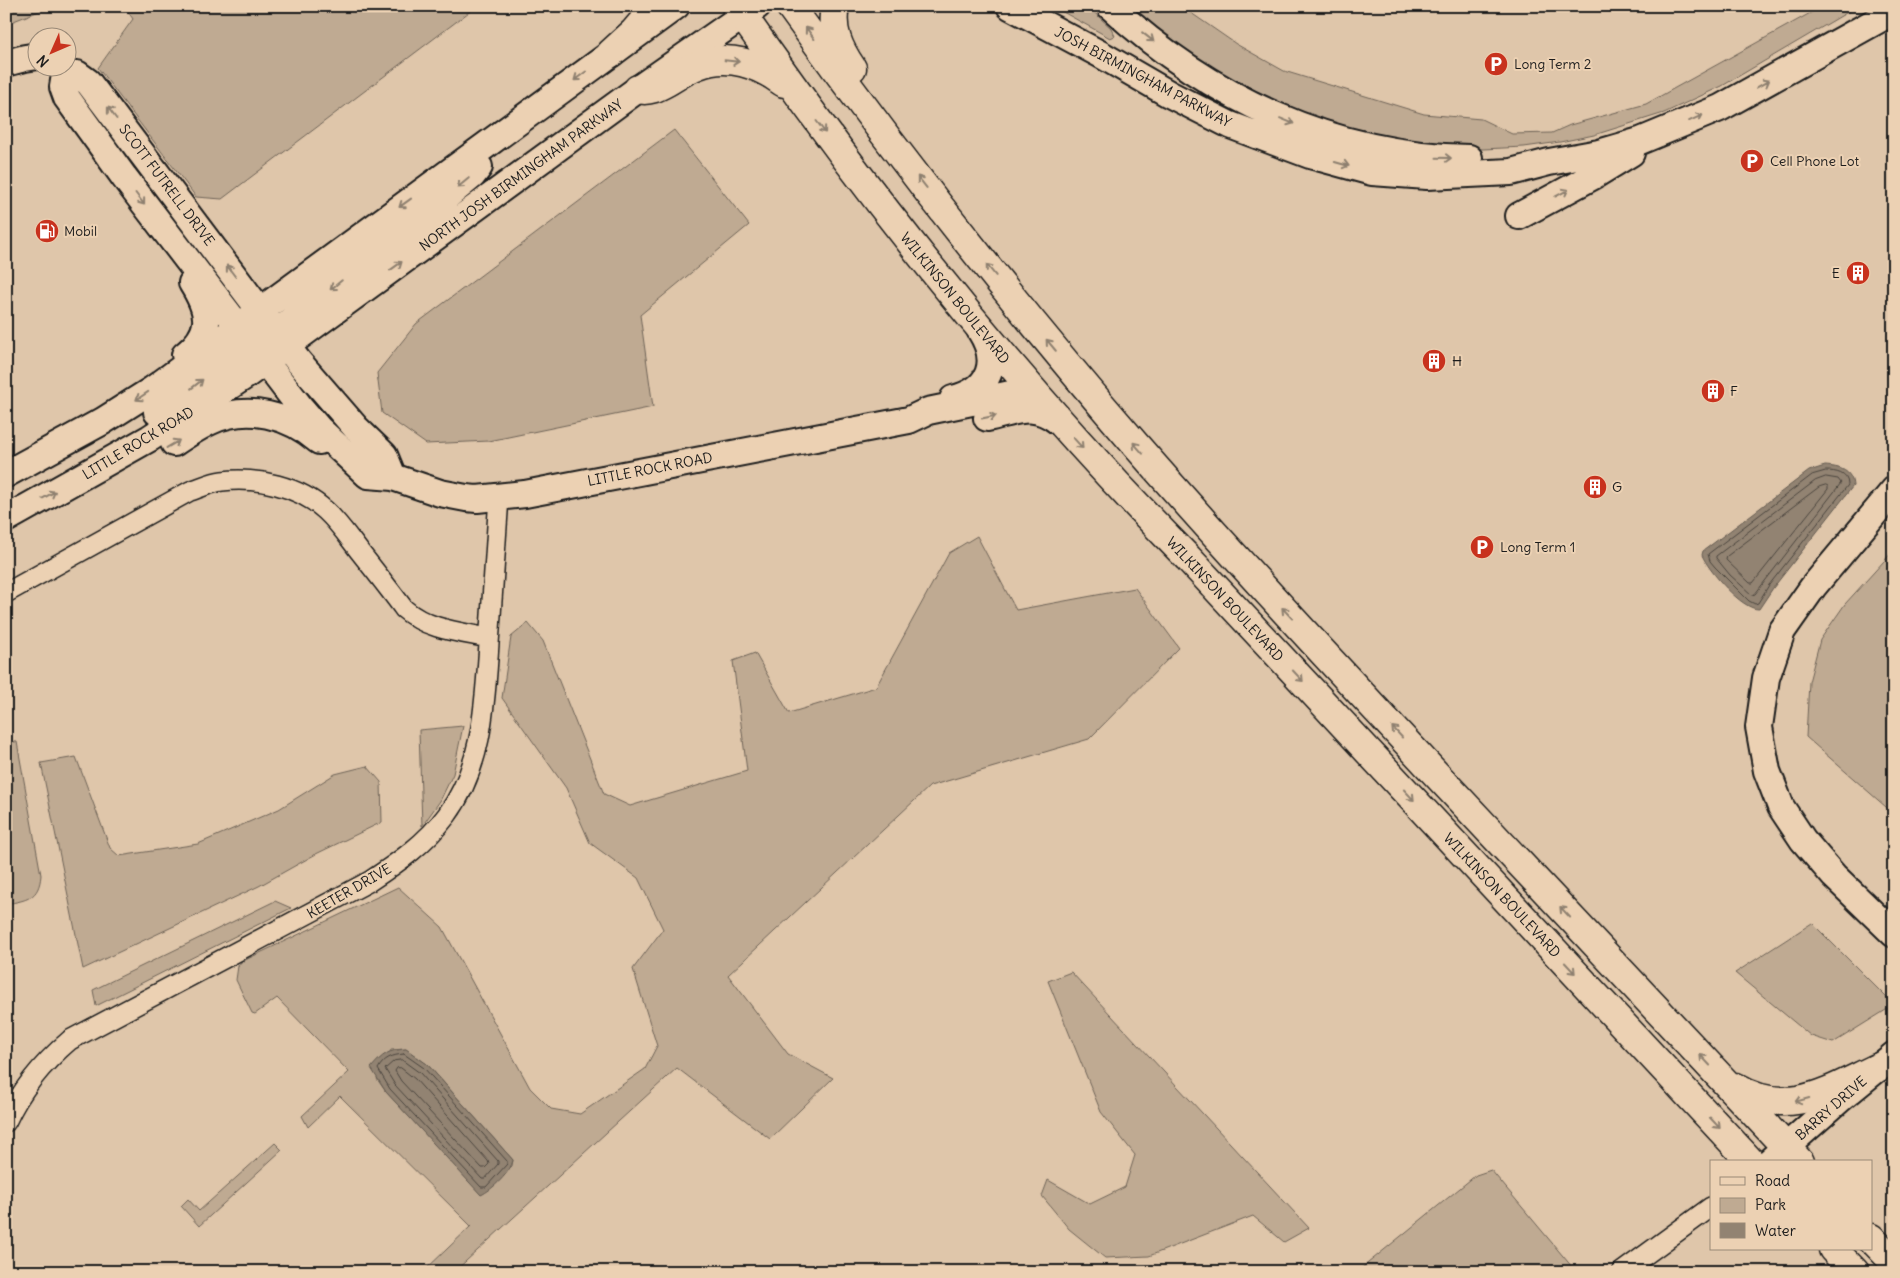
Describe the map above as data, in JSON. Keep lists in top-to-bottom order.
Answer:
{
  "streets": {
    "main road": [
      "JOSH BIRMINGHAM PARKWAY",
      "NORTH JOSH BIRMINGHAM PARKWAY",
      "SCOTT FUTRELL DRIVE",
      "WILKINSON BOULEVARD",
      "LITTLE ROCK ROAD",
      "BARRY DRIVE"
    ],
    "street": ["KEETER DRIVE"]
  },
  "crossings": [
    ["NORTH JOSH BIRMINGHAM PARKWAY", "SCOTT FUTRELL DRIVE"],
    ["NORTH JOSH BIRMINGHAM PARKWAY", "WILKINSON BOULEVARD"],
    ["NORTH JOSH BIRMINGHAM PARKWAY", "LITTLE ROCK ROAD"],
    ["SCOTT FUTRELL DRIVE", "LITTLE ROCK ROAD"],
    ["WILKINSON BOULEVARD", "LITTLE ROCK ROAD"],
    ["LITTLE ROCK ROAD", "KEETER DRIVE"]
  ],
  "one_way": ["JOSH BIRMINGHAM PARKWAY"],
  "places": {
    "parking": ["Long Term 2", "Cell Phone Lot", "Long Term 1"],
    "fuel station": ["Mobil"],
    "building": [
      "E",
      "H",
      "F",
      "G"
    ]
  },
  "legend": ["Road", "Park", "Water"],
  "north": "bottom left"
}
